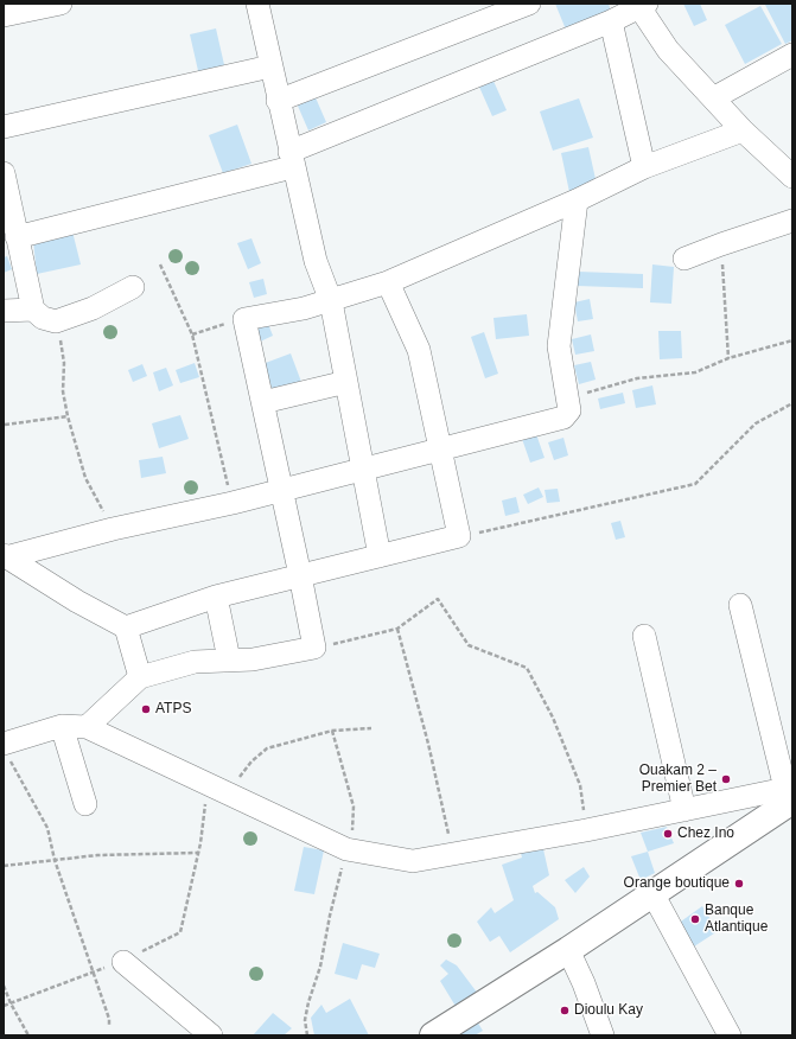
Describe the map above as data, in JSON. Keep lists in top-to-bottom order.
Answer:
{
  "places": [
    "ATPS",
    "Ouakam 2 – Premier Bet",
    "Chez Ino",
    "Orange boutique",
    "Banque Atlantique",
    "Dioulu Kay"
  ]
}
